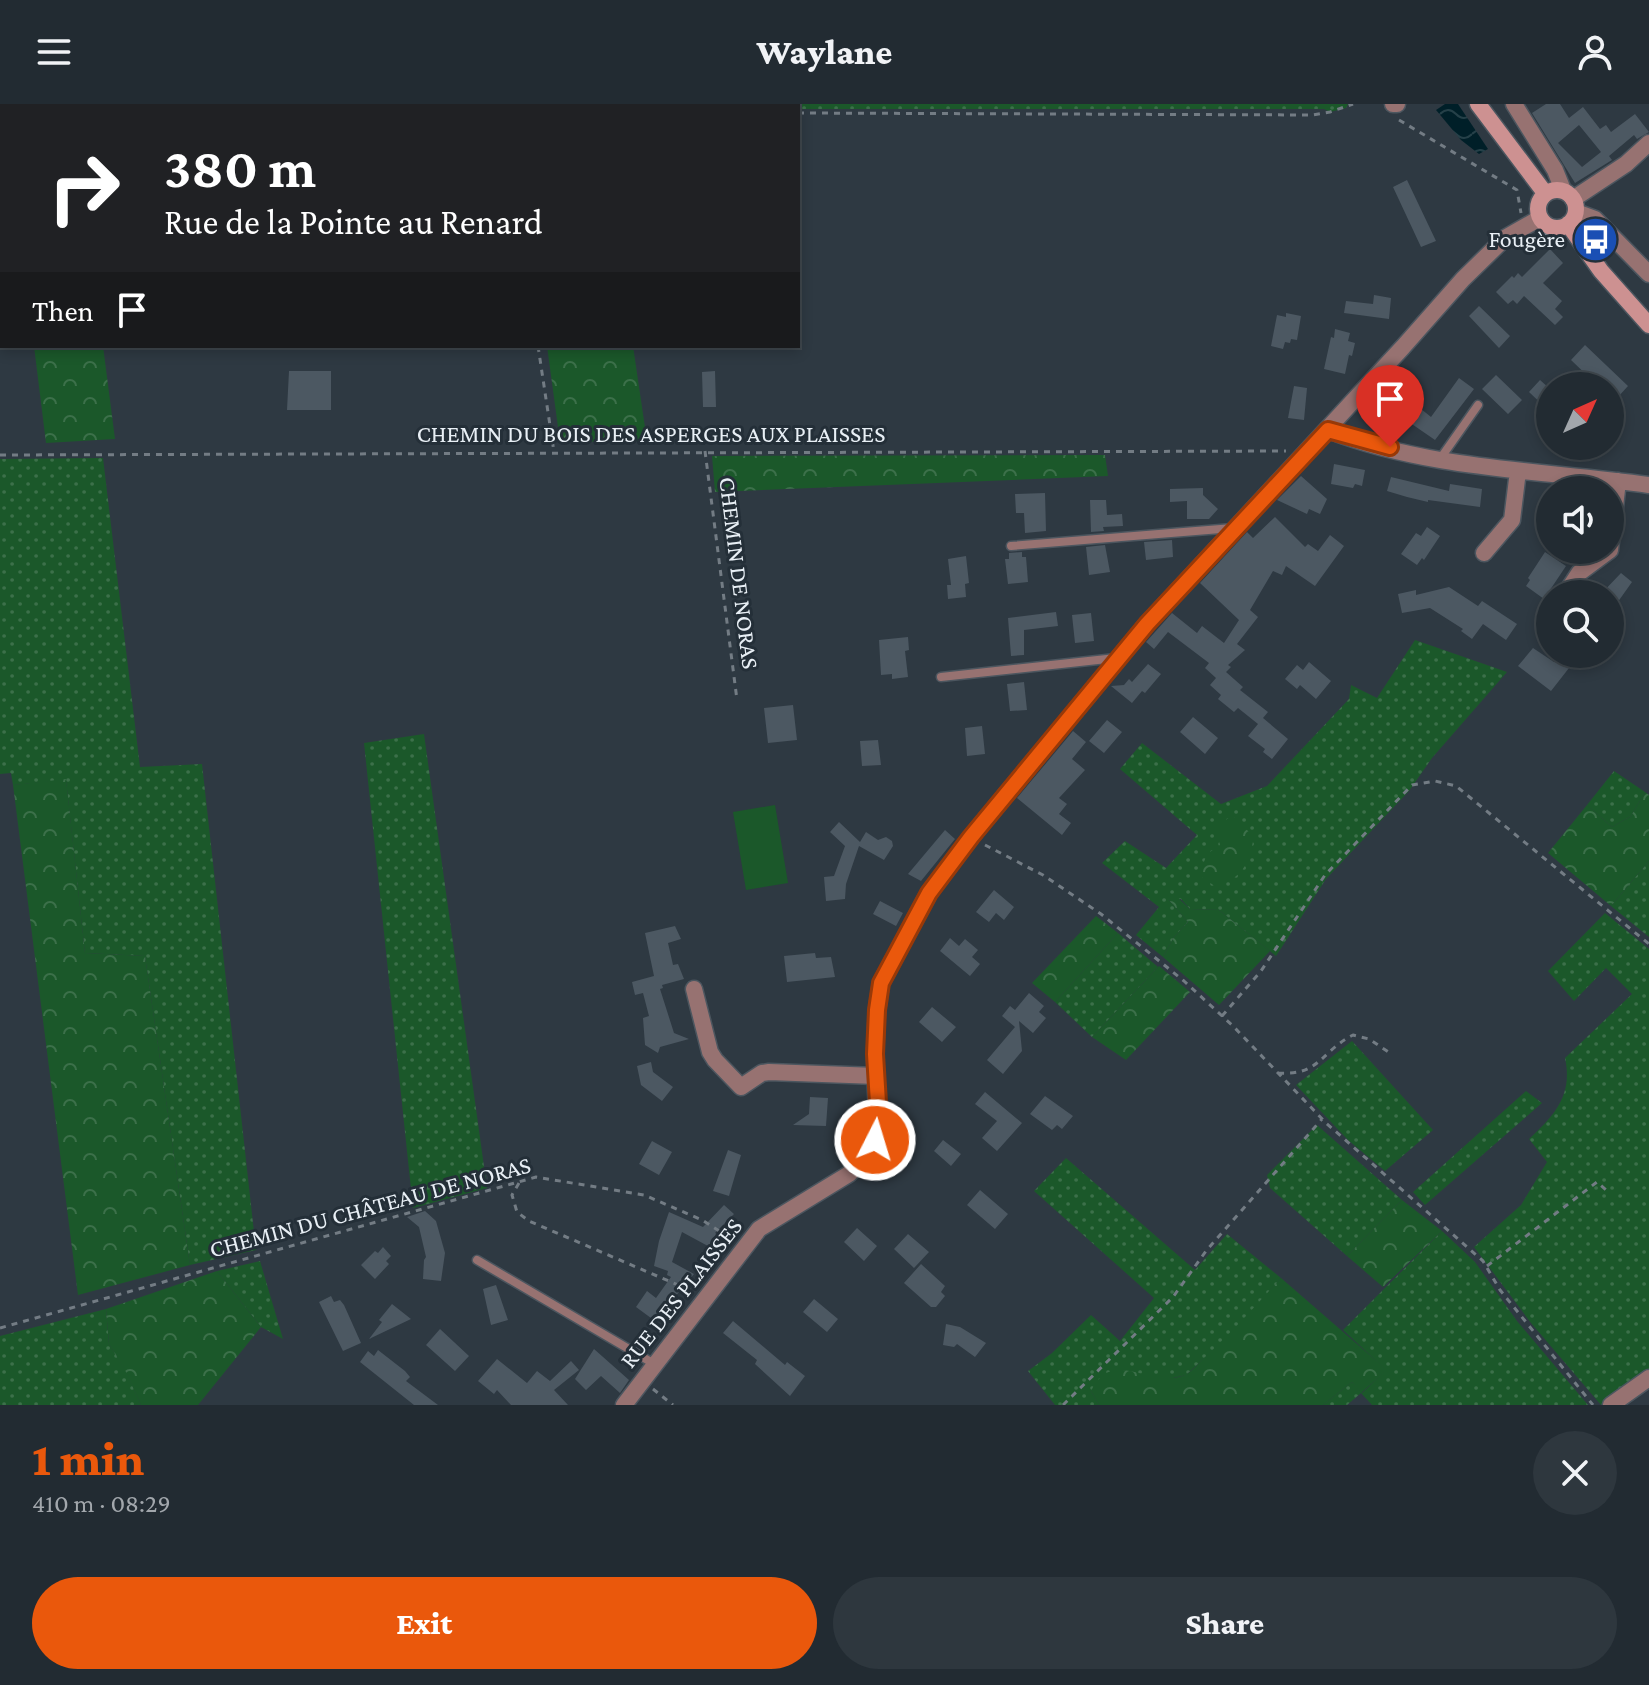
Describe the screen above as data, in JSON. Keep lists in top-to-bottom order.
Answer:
{
  "streets": {
    "street": ["RUE DES PLAISSES"],
    "path": ["CHEMIN DU BOIS DES ASPERGES AUX PLAISSES", "CHEMIN DE NORAS", "CHEMIN DU CHÂTEAU DE NORAS"]
  },
  "crossings": [
    ["CHEMIN DU BOIS DES ASPERGES AUX PLAISSES", "CHEMIN DE NORAS"],
    ["CHEMIN DU BOIS DES ASPERGES AUX PLAISSES", "RUE DES PLAISSES"],
    ["CHEMIN DU CHÂTEAU DE NORAS", "RUE DES PLAISSES"]
  ],
  "places": {
    "bus stop": ["Fougère"]
  },
  "north": "top right",
  "page": {
    "header": "Waylane",
    "turn": ["380 m", "Rue de la Pointe au Renard"],
    "then": "Then",
    "heading": ["1 min", "410 m · 08:29"],
    "buttons": ["Exit", "Share"]
  }
}
